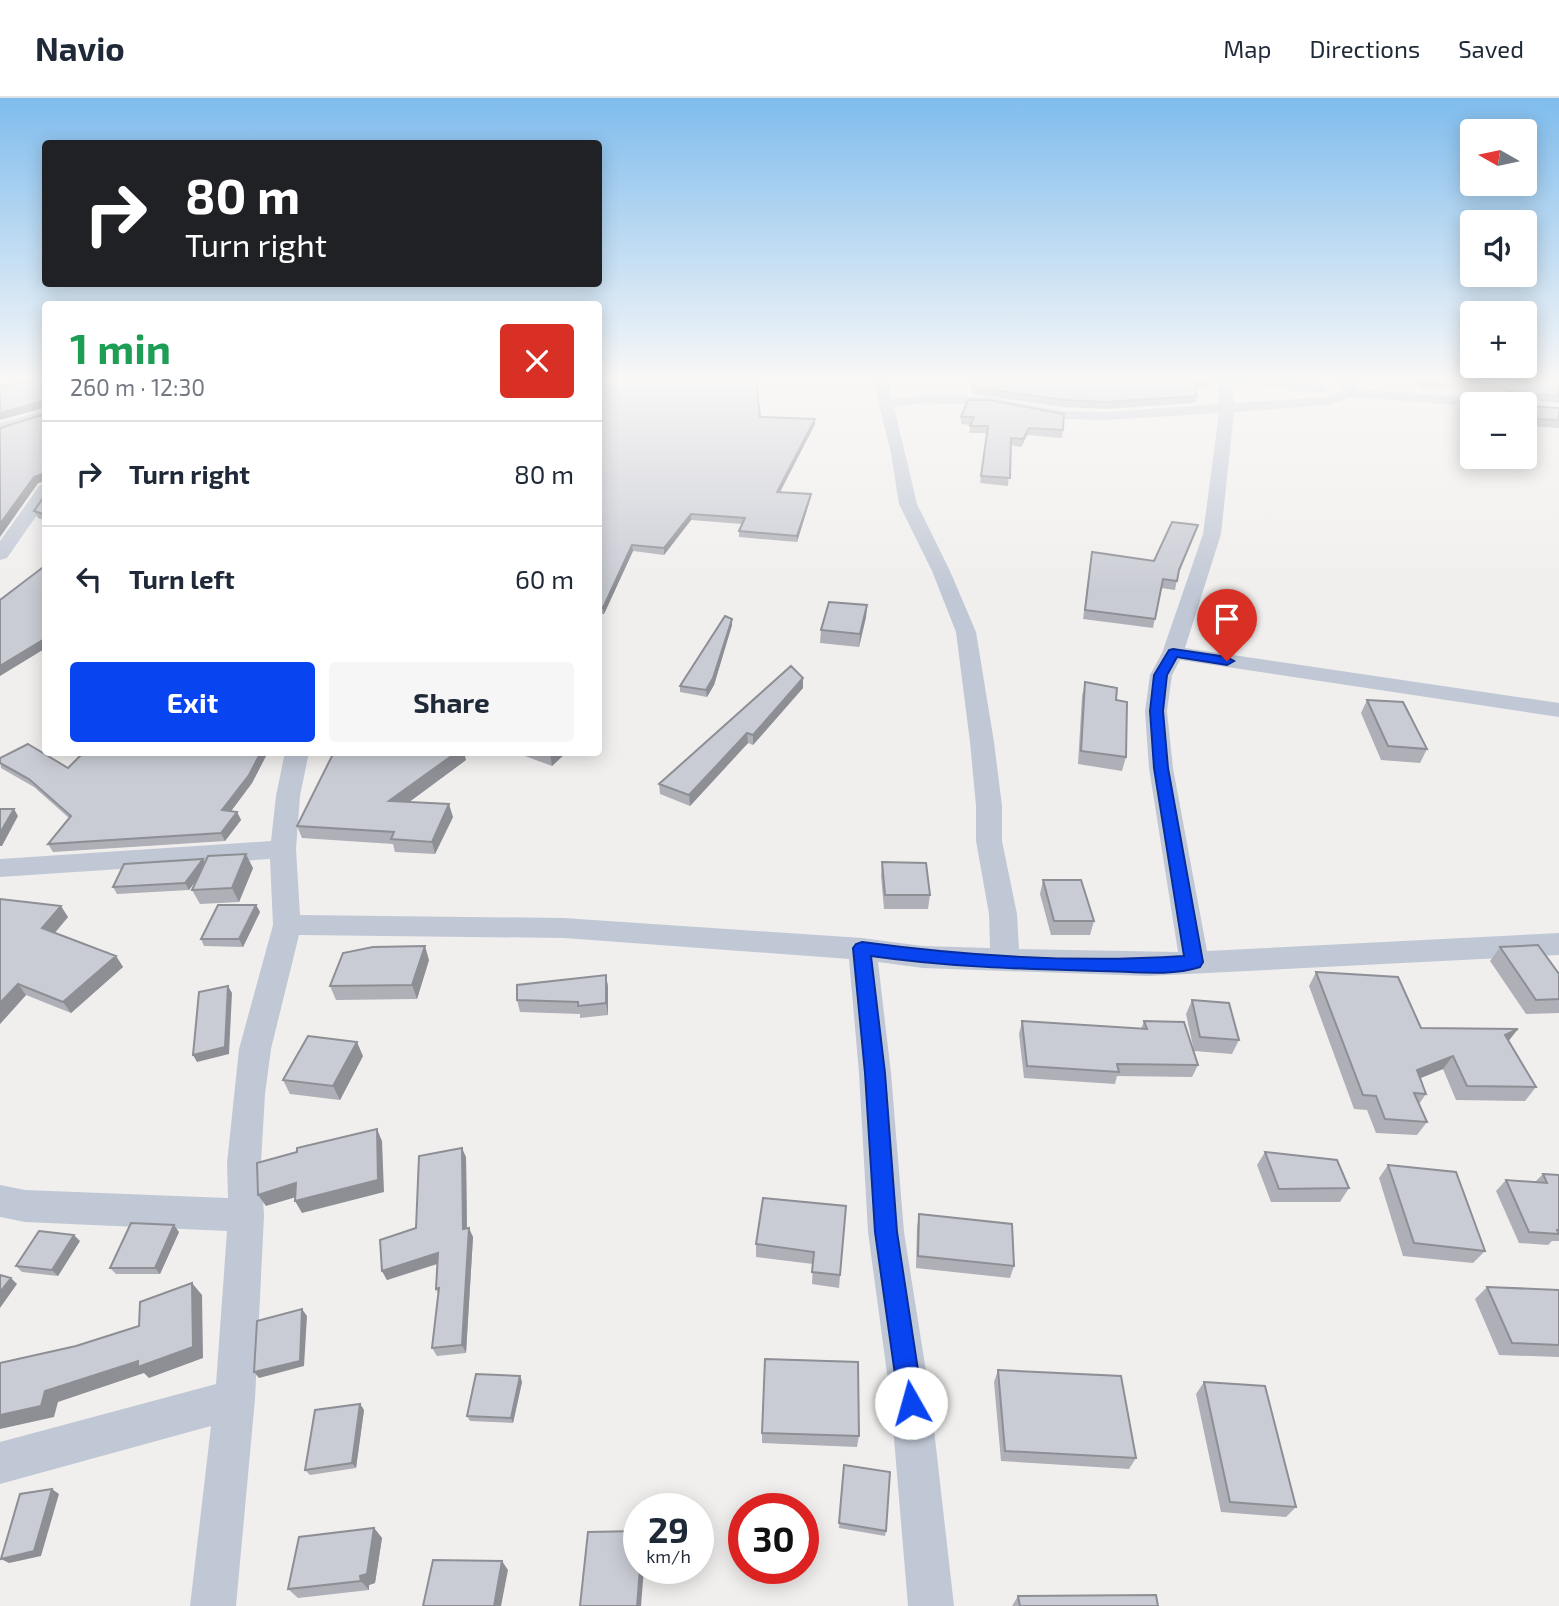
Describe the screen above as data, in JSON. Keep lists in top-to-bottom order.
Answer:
{
  "north": "left",
  "page": {
    "header": "Navio",
    "nav": ["Map", "Directions", "Saved"],
    "map_buttons": ["+", "−"],
    "turn": ["80 m", "Turn right"],
    "heading": ["1 min", "260 m · 12:30"],
    "list": [
      {
        "name": "Turn right",
        "value": "80 m"
      },
      {
        "name": "Turn left",
        "value": "60 m"
      }
    ],
    "buttons": ["Exit", "Share"],
    "speed": "29 km/h",
    "limit": "30"
  }
}
